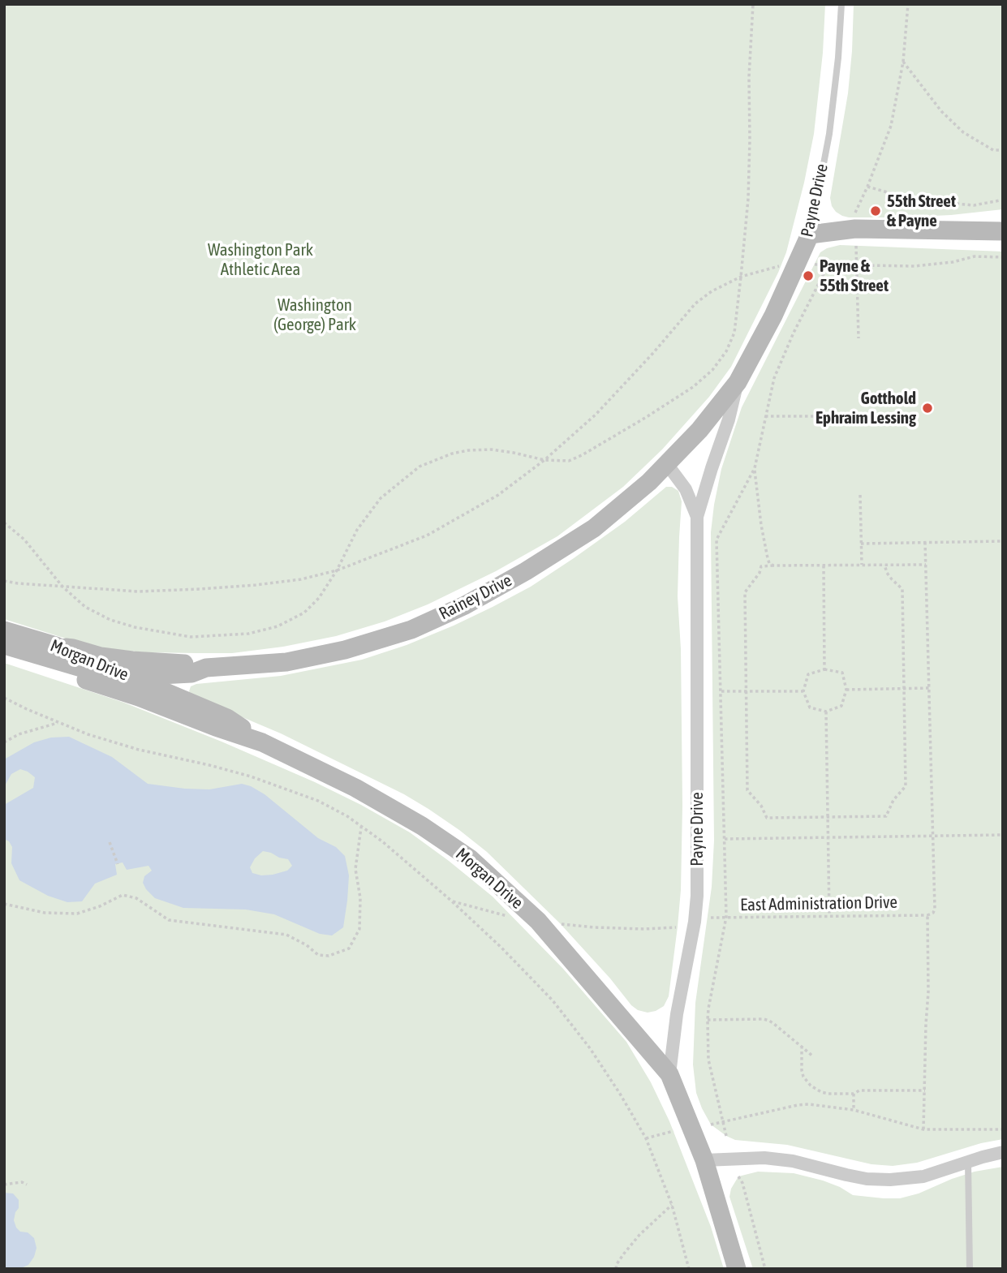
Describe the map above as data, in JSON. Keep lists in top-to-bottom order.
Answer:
{
  "streets": {
    "street": ["Payne Drive", "Rainey Drive", "Morgan Drive"],
    "path": ["East Administration Drive"]
  },
  "crossings": [
    ["Payne Drive", "Rainey Drive"],
    ["Payne Drive", "Morgan Drive"],
    ["Rainey Drive", "Morgan Drive"]
  ],
  "parks": ["Washington Park Athletic Area", "Washington (George) Park"],
  "places": ["55th Street & Payne", "Payne & 55th Street", "Gotthold Ephraim Lessing"]
}
